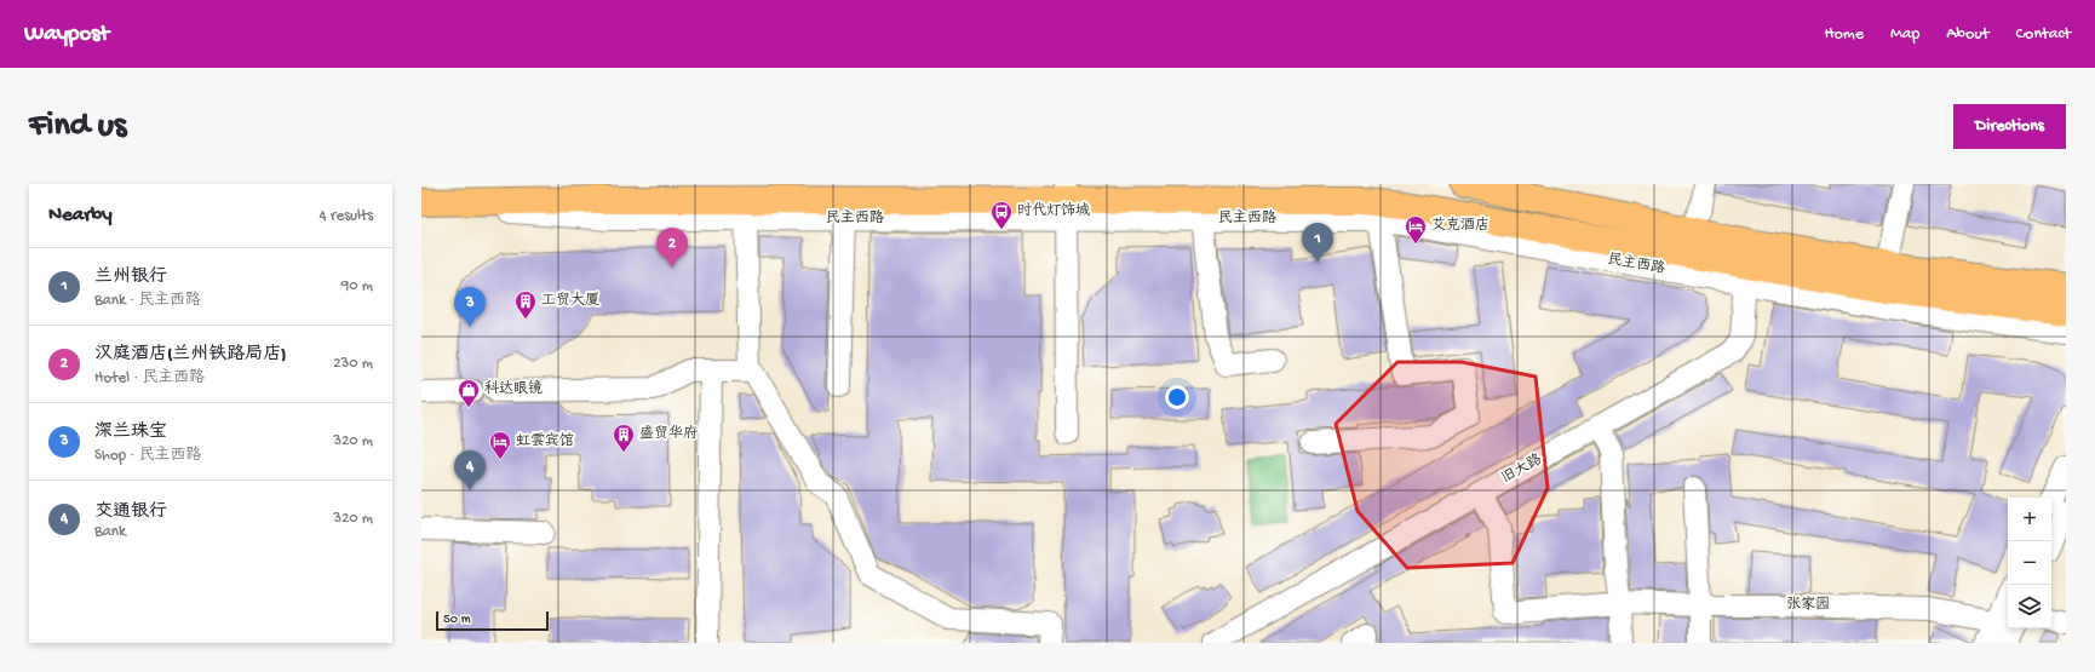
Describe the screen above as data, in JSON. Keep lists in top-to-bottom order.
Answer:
{
  "streets": {
    "main road": ["民主西路"],
    "street": ["旧大路", "张家园"]
  },
  "crossings": [
    ["民主西路", "旧大路"],
    ["旧大路", "张家园"]
  ],
  "places": {
    "bus stop": ["时代灯饰城"],
    "hotel": ["艾克酒店", "虹雲宾馆"],
    "building": ["工贸大厦", "盛贸华府"],
    "shop": ["科达眼镜"]
  },
  "scale_bar": "50 m",
  "page": {
    "header": "Waypost",
    "nav": [
      "Home",
      "Map",
      "About",
      "Contact"
    ],
    "buttons": "Directions",
    "title": "Find us",
    "heading": ["Nearby", "4 results"],
    "pins": [
      "1",
      "2",
      "3",
      "4"
    ],
    "list": [
      {
        "mark": "1",
        "name": "兰州银行",
        "note": "Bank · 民主西路",
        "value": "90 m"
      },
      {
        "mark": "2",
        "name": "汉庭酒店(兰州铁路局店)",
        "note": "Hotel · 民主西路",
        "value": "230 m"
      },
      {
        "mark": "3",
        "name": "深兰珠宝",
        "note": "Shop · 民主西路",
        "value": "320 m"
      },
      {
        "mark": "4",
        "name": "交通银行",
        "note": "Bank",
        "value": "320 m"
      }
    ],
    "map_buttons": ["+", "−"],
    "scale": "50 m"
  }
}
